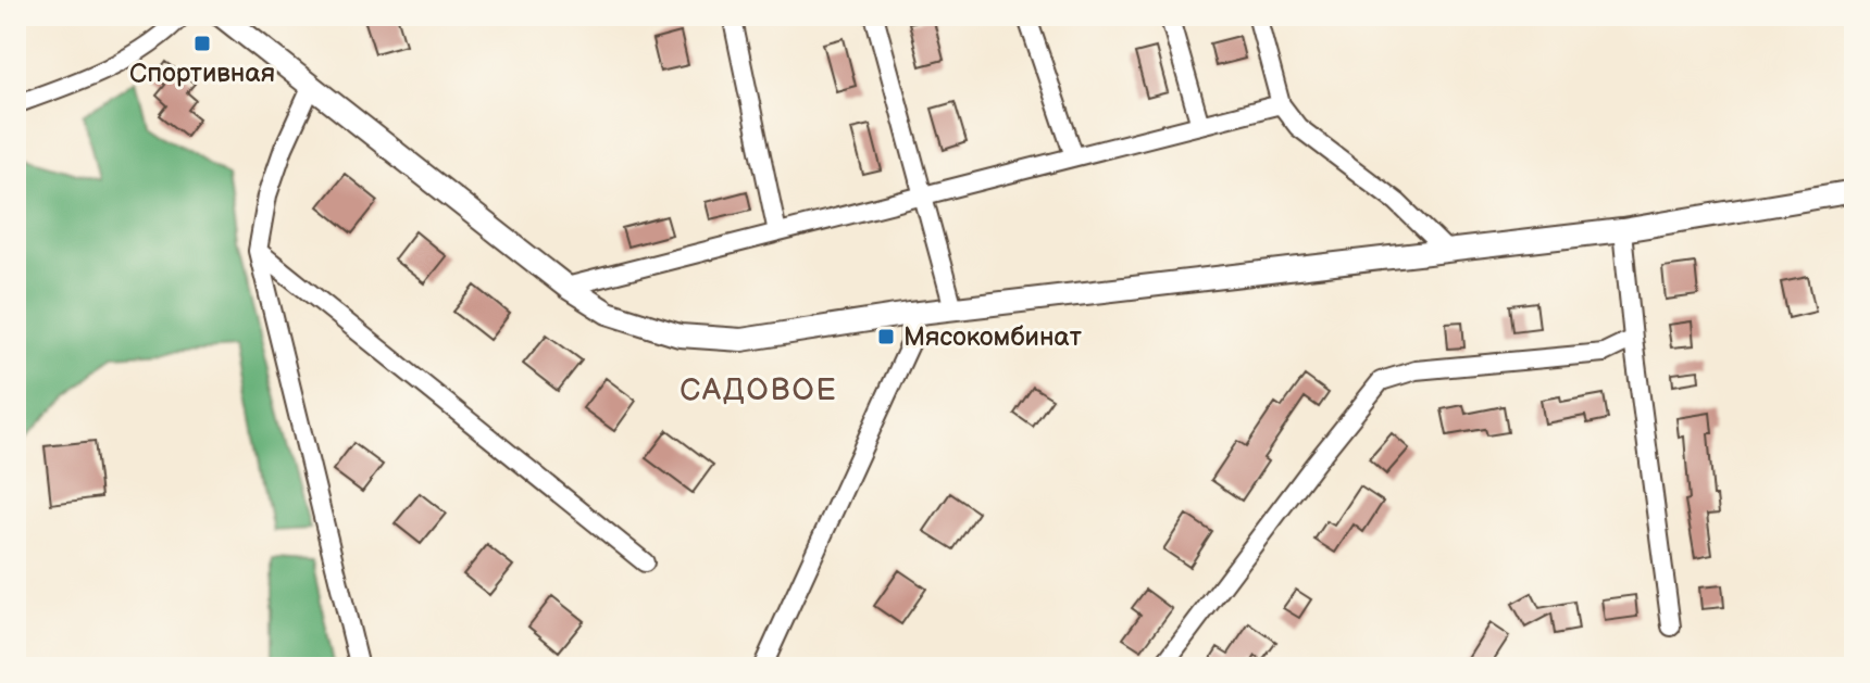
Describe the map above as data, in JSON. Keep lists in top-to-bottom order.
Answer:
{
  "districts": ["САДОВОЕ"],
  "places": {
    "transit": ["Спортивная", "Мясокомбинат"]
  }
}
